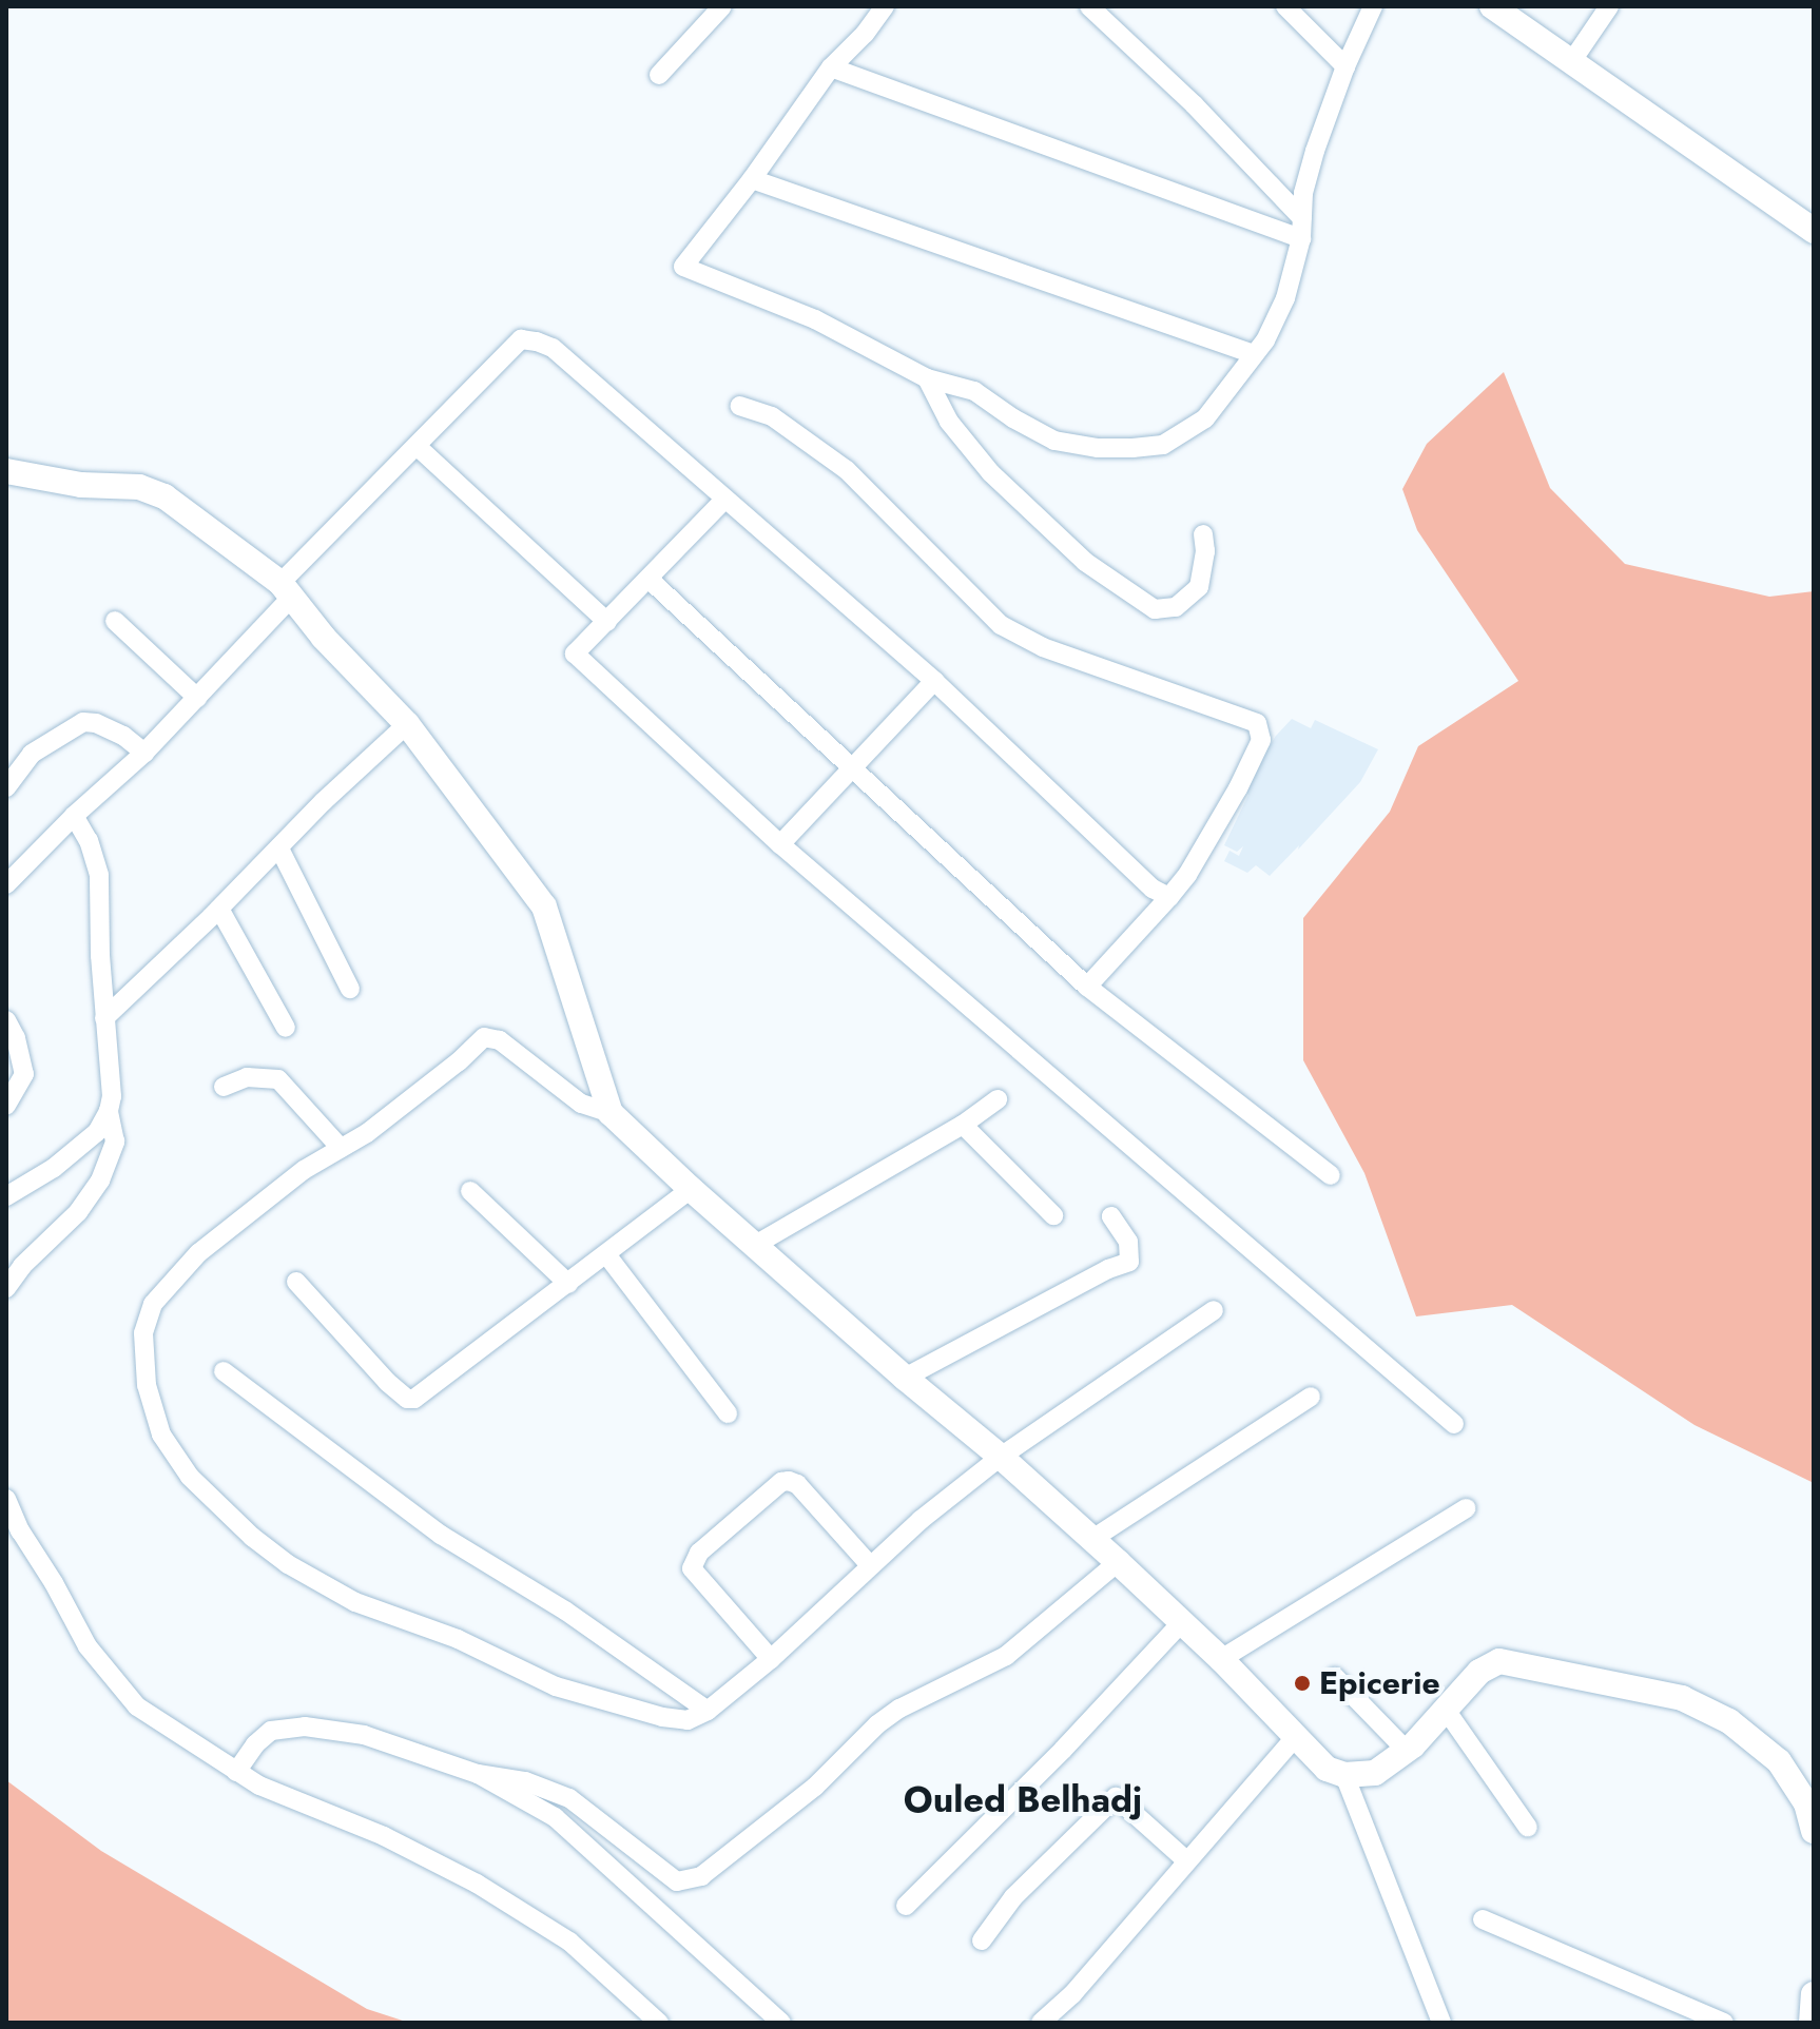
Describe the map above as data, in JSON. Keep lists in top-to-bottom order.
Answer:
{
  "districts": ["Ouled Belhadj"],
  "places": ["Epicerie"]
}
